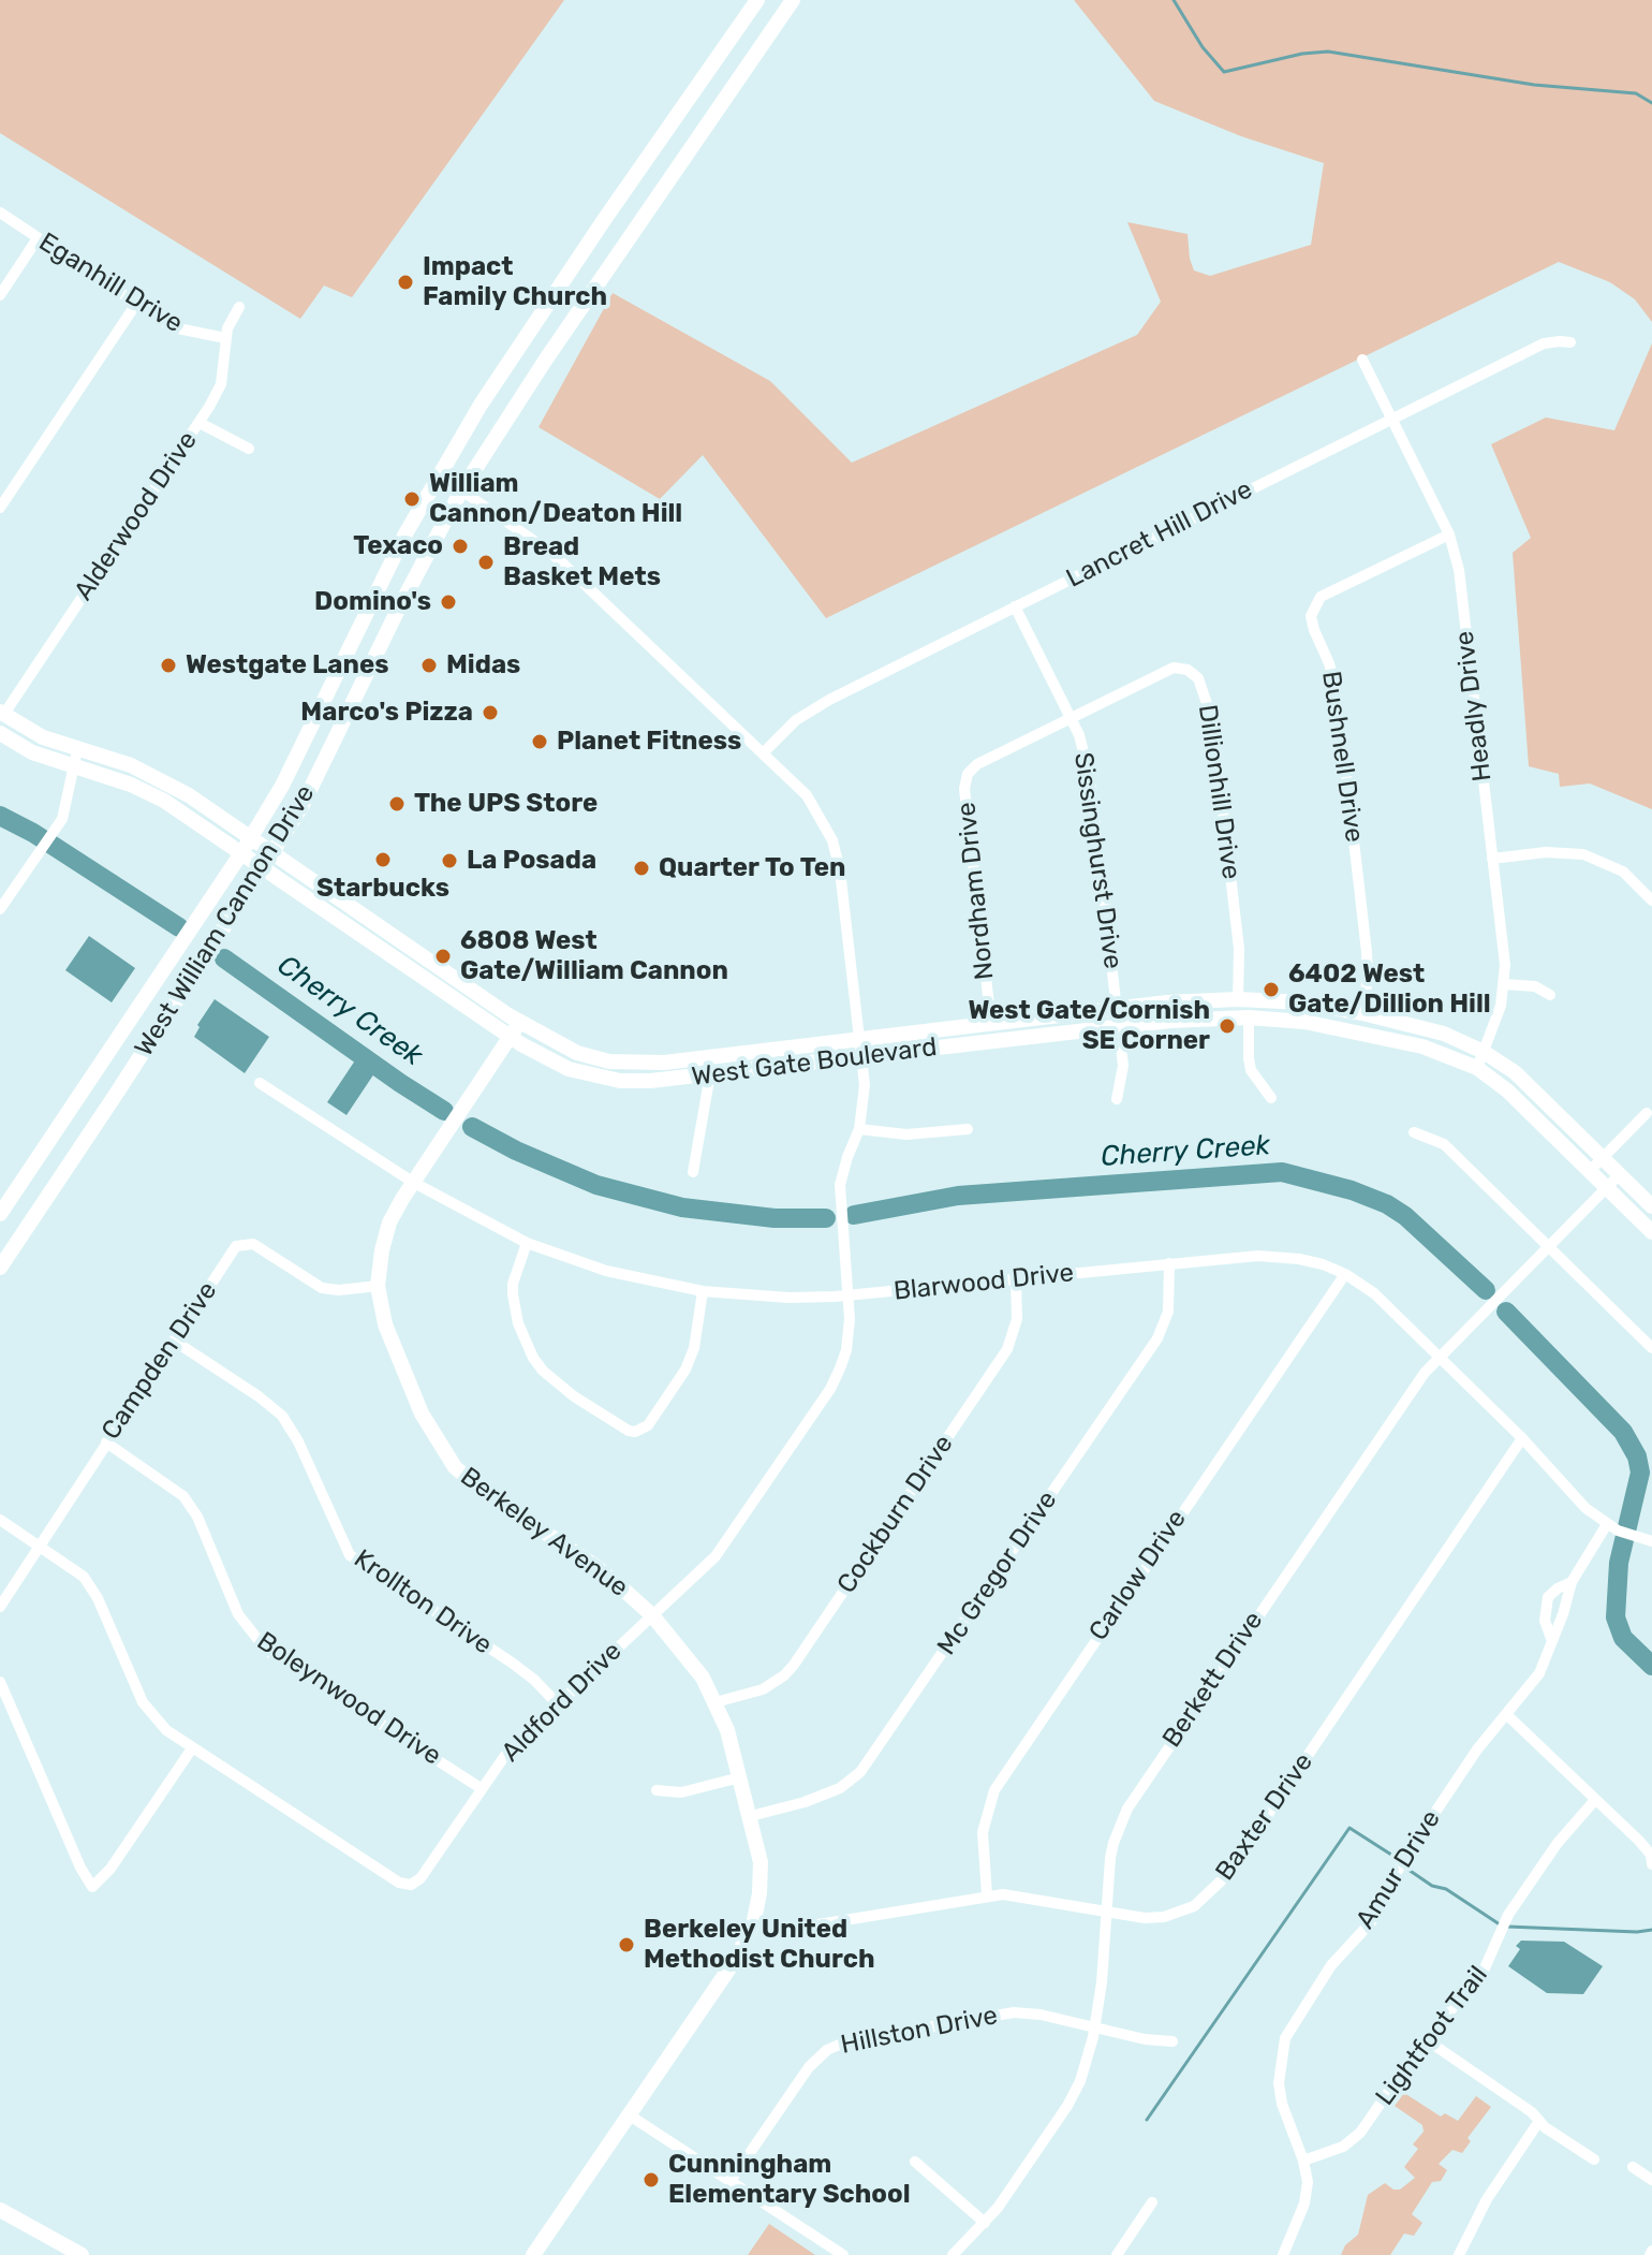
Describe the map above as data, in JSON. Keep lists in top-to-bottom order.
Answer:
{
  "streets": {
    "main road": ["West William Cannon Drive", "West Gate Boulevard", "Berkeley Avenue"],
    "street": [
      "Eganhill Drive",
      "Alderwood Drive",
      "Lancret Hill Drive",
      "Headly Drive",
      "Bushnell Drive",
      "Dillionhill Drive",
      "Sissinghurst Drive",
      "Nordham Drive",
      "Blarwood Drive",
      "Campden Drive",
      "Cockburn Drive",
      "Mc Gregor Drive",
      "Carlow Drive",
      "Krollton Drive",
      "Berkett Drive",
      "Boleynwood Drive",
      "Aldford Drive",
      "Baxter Drive",
      "Amur Drive",
      "Hillston Drive",
      "Lightfoot Trail"
    ]
  },
  "crossings": [
    ["Eganhill Drive", "Alderwood Drive"],
    ["Alderwood Drive", "West Gate Boulevard"],
    ["Lancret Hill Drive", "Headly Drive"],
    ["Lancret Hill Drive", "Sissinghurst Drive"],
    ["Lancret Hill Drive", "Aldford Drive"],
    ["Headly Drive", "Bushnell Drive"],
    ["Headly Drive", "West Gate Boulevard"],
    ["Bushnell Drive", "West Gate Boulevard"],
    ["Dillionhill Drive", "Sissinghurst Drive"],
    ["Dillionhill Drive", "Nordham Drive"],
    ["Dillionhill Drive", "West Gate Boulevard"],
    ["Sissinghurst Drive", "Nordham Drive"],
    ["Sissinghurst Drive", "West Gate Boulevard"],
    ["Nordham Drive", "West Gate Boulevard"],
    ["West William Cannon Drive", "West Gate Boulevard"],
    ["West William Cannon Drive", "Aldford Drive"],
    ["West Gate Boulevard", "Berkeley Avenue"],
    ["West Gate Boulevard", "Berkett Drive"],
    ["West Gate Boulevard", "Aldford Drive"],
    ["Blarwood Drive", "Cockburn Drive"],
    ["Blarwood Drive", "Berkeley Avenue"],
    ["Blarwood Drive", "Mc Gregor Drive"],
    ["Blarwood Drive", "Carlow Drive"],
    ["Blarwood Drive", "Berkett Drive"],
    ["Blarwood Drive", "Aldford Drive"],
    ["Blarwood Drive", "Baxter Drive"],
    ["Blarwood Drive", "Amur Drive"],
    ["Campden Drive", "Berkeley Avenue"],
    ["Campden Drive", "Krollton Drive"],
    ["Campden Drive", "Boleynwood Drive"],
    ["Campden Drive", "Aldford Drive"],
    ["Cockburn Drive", "Berkeley Avenue"],
    ["Berkeley Avenue", "Mc Gregor Drive"],
    ["Berkeley Avenue", "Aldford Drive"],
    ["Berkeley Avenue", "Baxter Drive"],
    ["Carlow Drive", "Baxter Drive"],
    ["Krollton Drive", "Aldford Drive"],
    ["Berkett Drive", "Baxter Drive"],
    ["Berkett Drive", "Hillston Drive"],
    ["Boleynwood Drive", "Aldford Drive"],
    ["Amur Drive", "Lightfoot Trail"]
  ],
  "water": ["Cherry Creek"],
  "places": [
    "Impact Family Church",
    "William Cannon/Deaton Hill",
    "Texaco",
    "Bread Basket Mets",
    "Domino's",
    "Westgate Lanes",
    "Midas",
    "Marco's Pizza",
    "Planet Fitness",
    "The UPS Store",
    "Starbucks",
    "La Posada",
    "Quarter To Ten",
    "6808 West Gate/William Cannon",
    "6402 West Gate/Dillion Hill",
    "West Gate/Cornish SE Corner",
    "Berkeley United Methodist Church",
    "Cunningham Elementary School"
  ]
}
